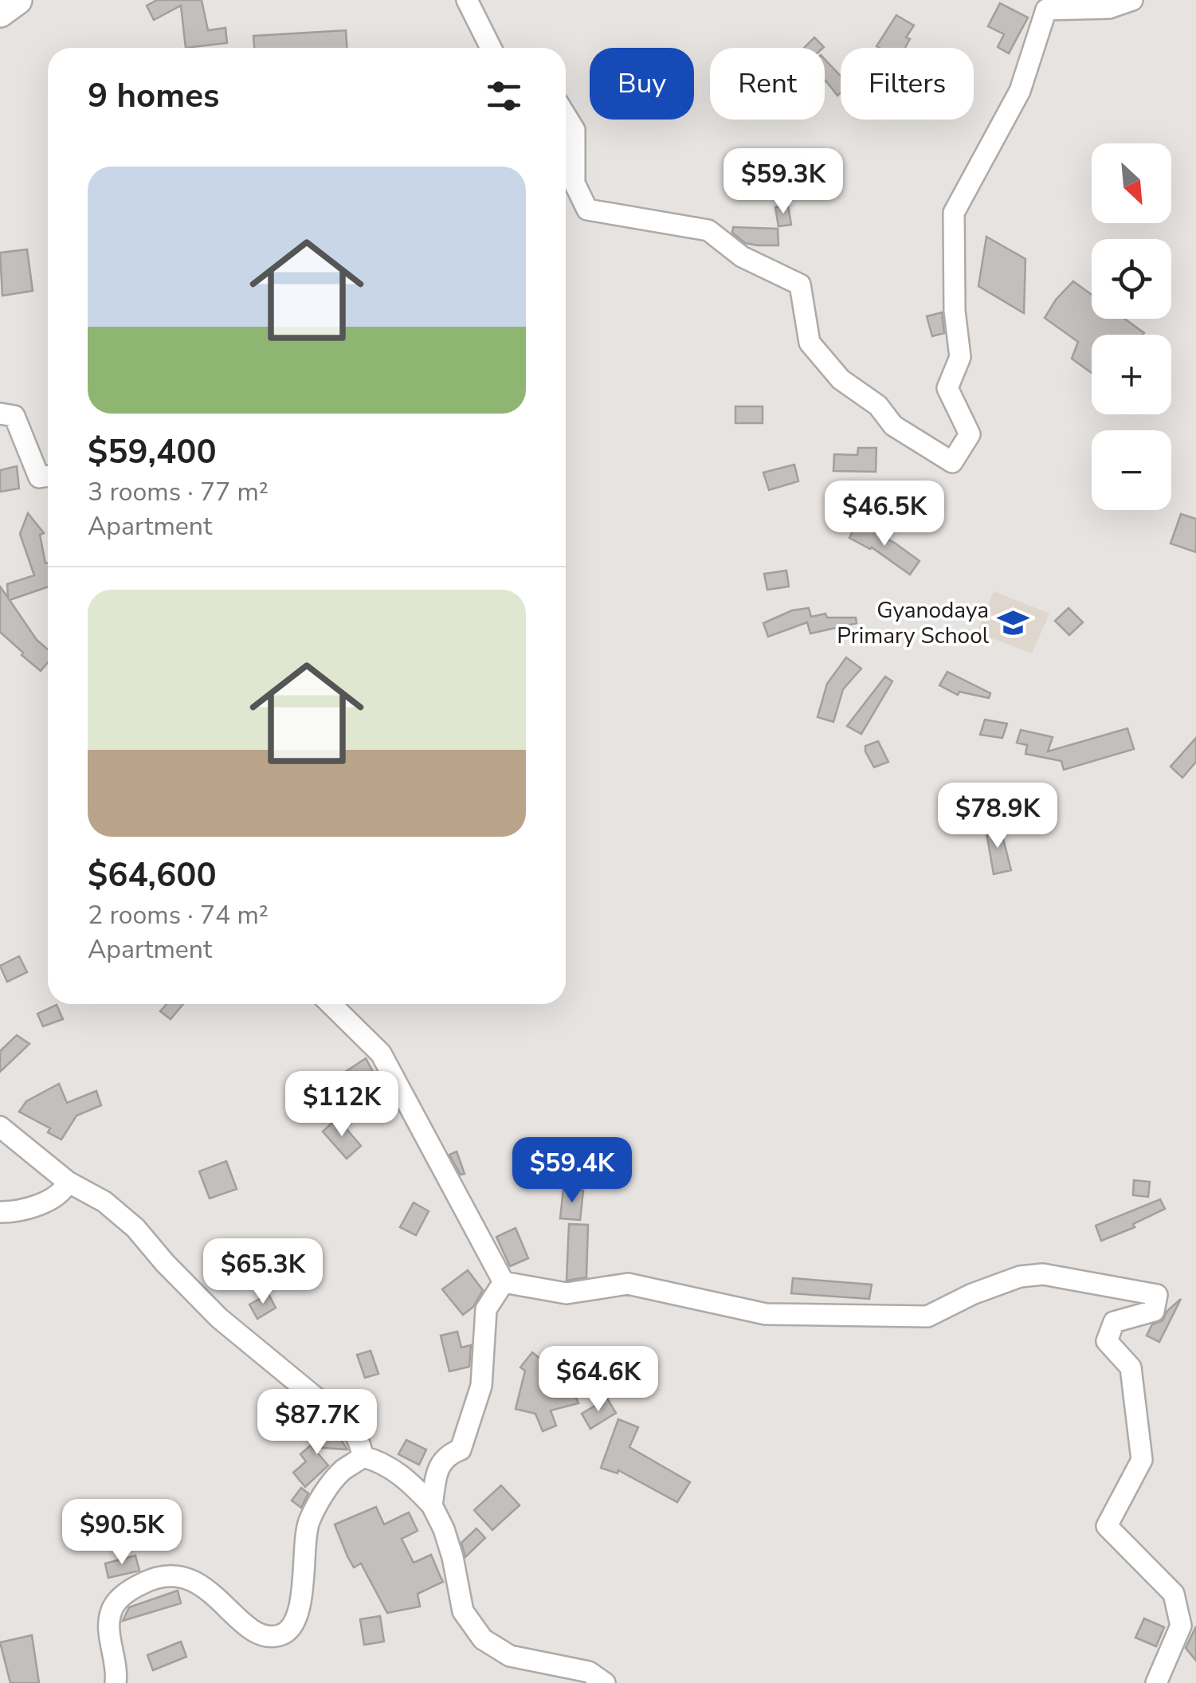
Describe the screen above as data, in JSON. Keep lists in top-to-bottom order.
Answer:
{
  "places": {
    "school or university": ["Gyanodaya Primary School"]
  },
  "north": "bottom right",
  "page": {
    "chip": ["Buy", "Rent", "Filters"],
    "heading": "9 homes",
    "map_buttons": ["+", "−"],
    "list": [
      {
        "name": "$59,400",
        "note": "3 rooms · 77 m² · Apartment"
      },
      {
        "name": "$64,600",
        "note": "2 rooms · 74 m² · Apartment"
      }
    ],
    "price": [
      "$59.3K",
      "$46.5K",
      "$78.9K",
      "$112K",
      "$59.4K",
      "$65.3K",
      "$64.6K",
      "$87.7K",
      "$90.5K"
    ]
  }
}
